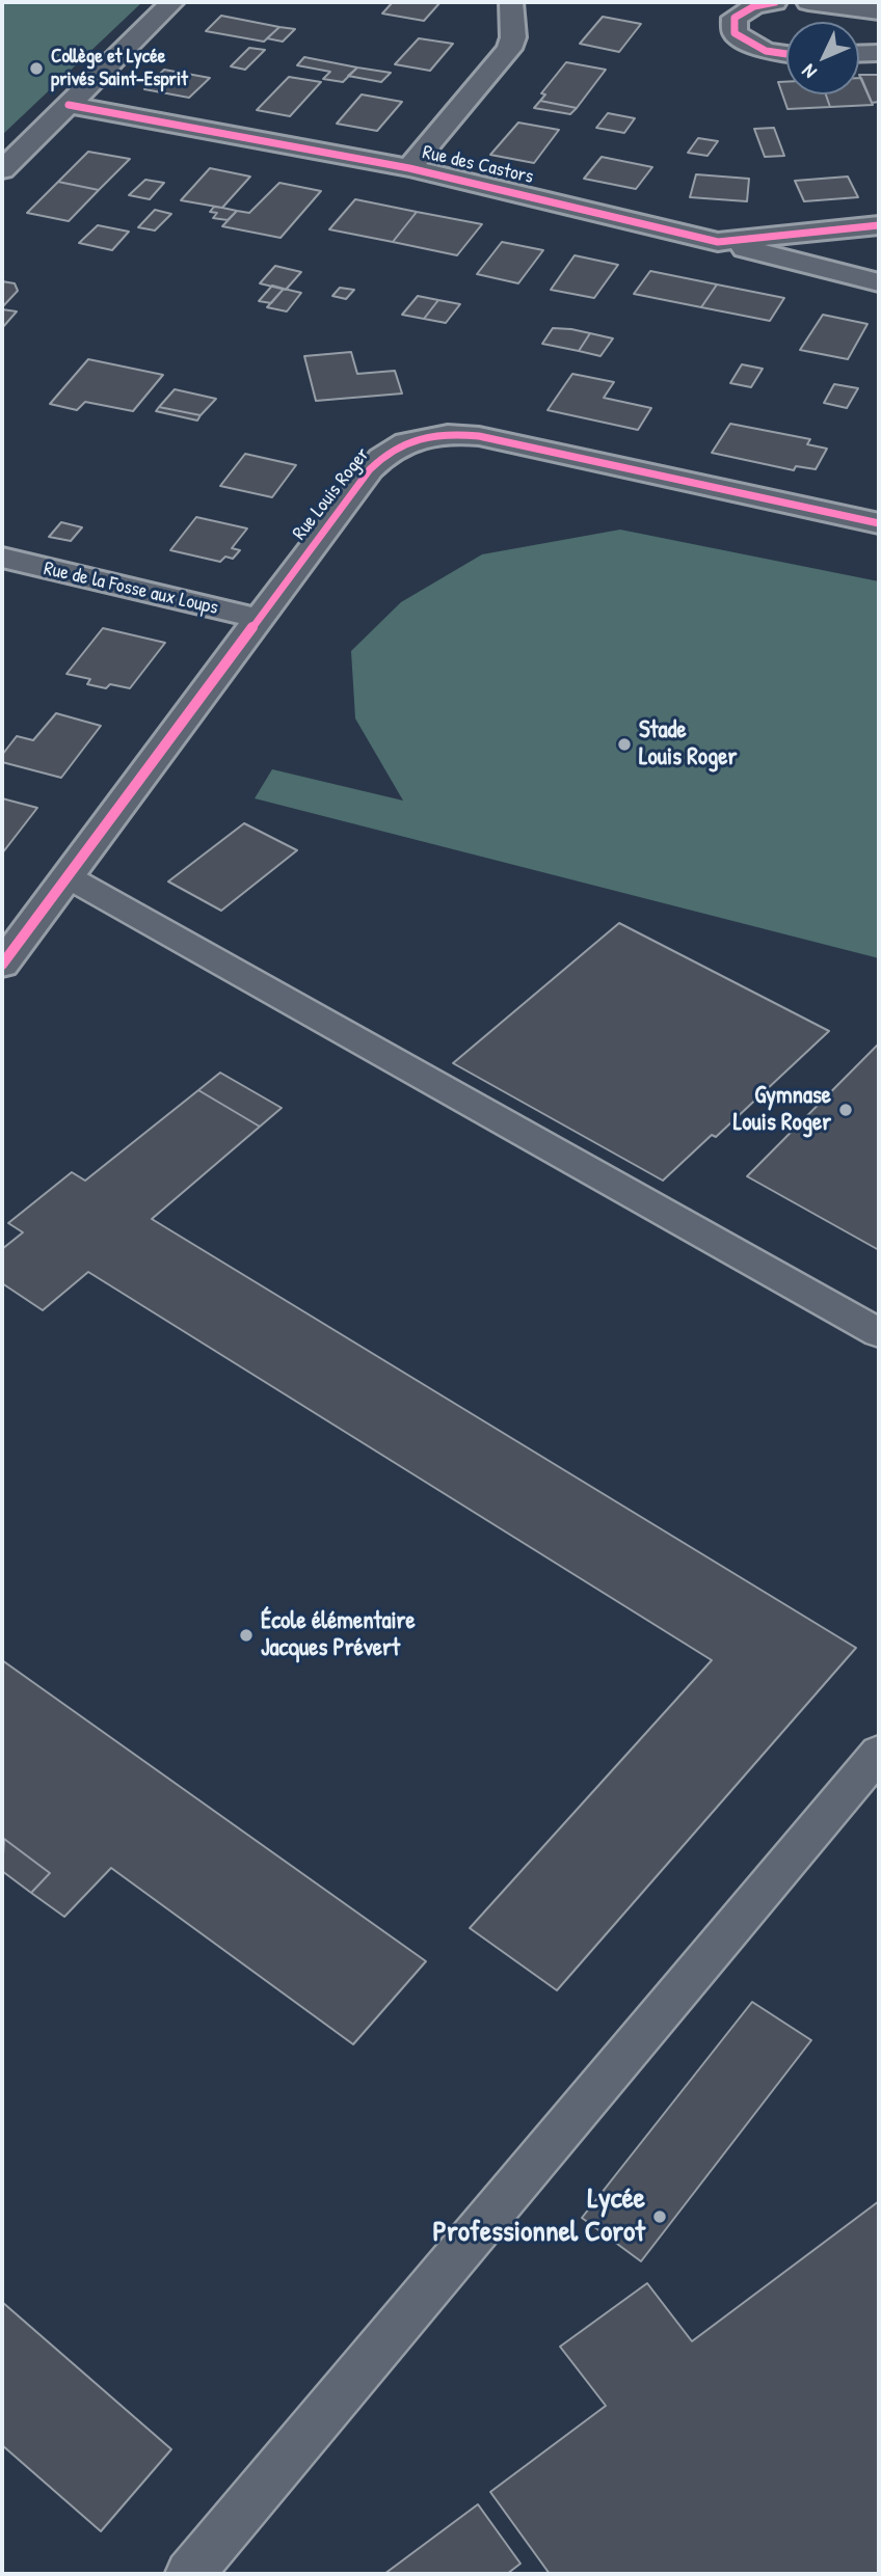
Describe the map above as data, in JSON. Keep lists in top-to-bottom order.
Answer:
{
  "streets": {
    "street": ["Rue des Castors", "Rue Louis Roger", "Rue de la Fosse aux Loups"]
  },
  "crossings": [
    ["Rue Louis Roger", "Rue de la Fosse aux Loups"]
  ],
  "places": [
    "Collège et Lycée privés Saint-Esprit",
    "Stade Louis Roger",
    "Gymnase Louis Roger",
    "École élémentaire Jacques Prévert",
    "Lycée Professionnel Corot"
  ],
  "north": "bottom left"
}
